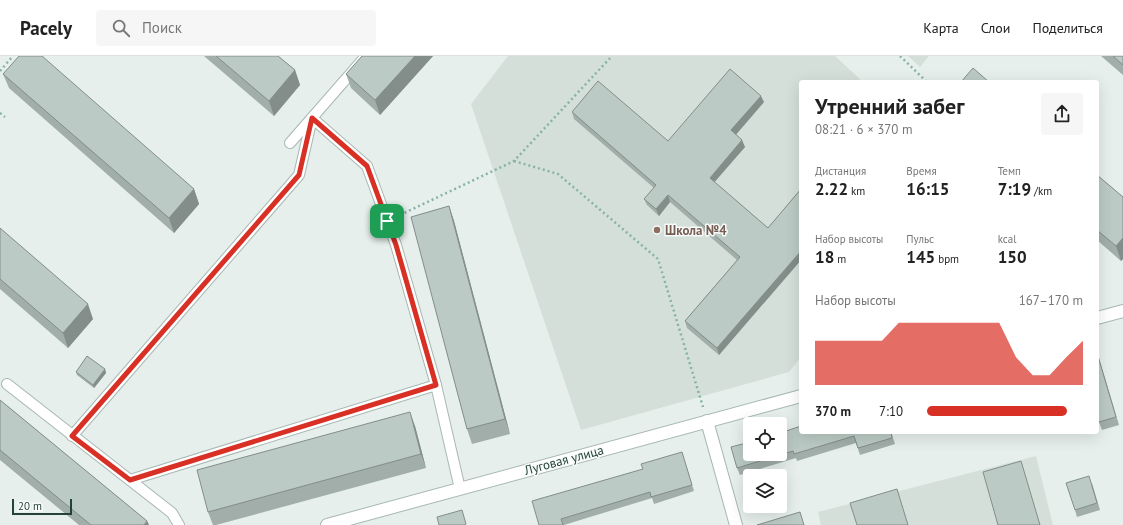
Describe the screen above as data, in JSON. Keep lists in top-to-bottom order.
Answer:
{
  "streets": {
    "street": ["Луговая улица"]
  },
  "places": ["Школа №4"],
  "scale_bar": "20 m",
  "page": {
    "header": "Pacely",
    "search": "Поиск",
    "nav": ["Карта", "Слои", "Поделиться"],
    "heading": ["Утренний забег", "08:21 · 6 × 370 m"],
    "stats": [
      ["Дистанция", "2.22 km"],
      ["Время", "16:15"],
      ["Темп", "7:19 /km"],
      ["Набор высоты", "18 m"],
      ["Пульс", "145 bpm"],
      ["kcal", "150"]
    ],
    "chart": ["Набор высоты", "167–170 m"],
    "list": [
      {
        "name": "370 m",
        "note": "7:10"
      }
    ],
    "scale": "20 m"
  }
}
